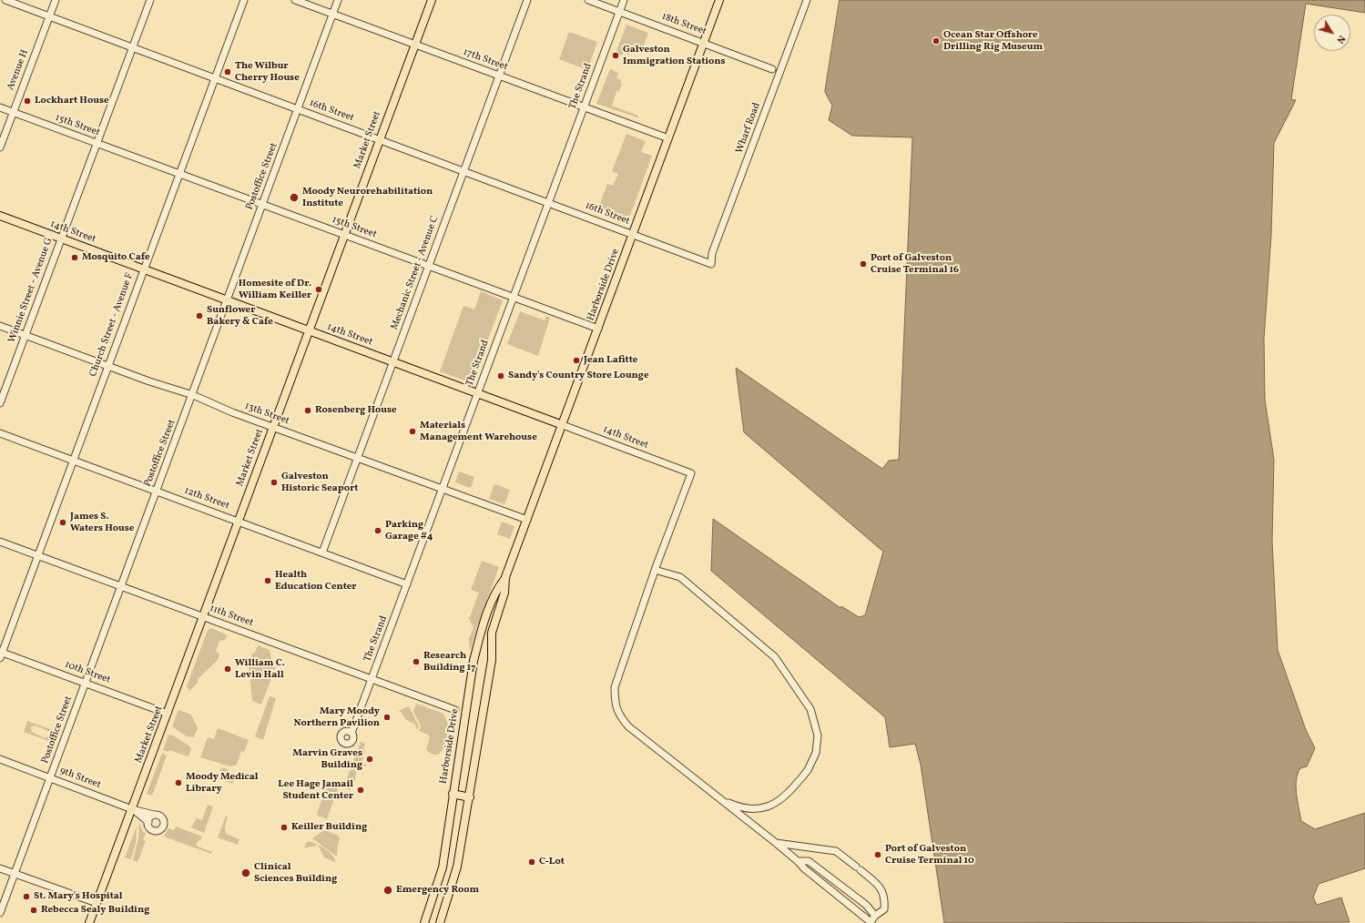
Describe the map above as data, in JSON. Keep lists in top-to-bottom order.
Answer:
{
  "streets": {
    "main road": ["Market Street", "14th Street", "Harborside Drive"],
    "street": [
      "18th Street",
      "17th Street",
      "Avenue H",
      "The Strand",
      "16th Street",
      "15th Street",
      "Wharf Road",
      "Postoffice Street",
      "Mechanic Street - Avenue C",
      "Winnie Street - Avenue G",
      "Church Street - Avenue F",
      "13th Street",
      "12th Street",
      "11th Street",
      "10th Street",
      "9th Street"
    ]
  },
  "crossings": [
    ["18th Street", "The Strand"],
    ["18th Street", "Harborside Drive"],
    ["17th Street", "The Strand"],
    ["17th Street", "Market Street"],
    ["17th Street", "Postoffice Street"],
    ["17th Street", "Mechanic Street - Avenue C"],
    ["17th Street", "Harborside Drive"],
    ["Avenue H", "16th Street"],
    ["Avenue H", "15th Street"],
    ["The Strand", "16th Street"],
    ["The Strand", "15th Street"],
    ["The Strand", "14th Street"],
    ["The Strand", "13th Street"],
    ["The Strand", "12th Street"],
    ["The Strand", "11th Street"],
    ["16th Street", "Wharf Road"],
    ["16th Street", "Market Street"],
    ["16th Street", "Postoffice Street"],
    ["16th Street", "Mechanic Street - Avenue C"],
    ["16th Street", "Harborside Drive"],
    ["16th Street", "Winnie Street - Avenue G"],
    ["16th Street", "Church Street - Avenue F"],
    ["15th Street", "Market Street"],
    ["15th Street", "Postoffice Street"],
    ["15th Street", "Mechanic Street - Avenue C"],
    ["15th Street", "Harborside Drive"],
    ["15th Street", "Winnie Street - Avenue G"],
    ["15th Street", "Church Street - Avenue F"],
    ["Market Street", "14th Street"],
    ["Market Street", "13th Street"],
    ["Market Street", "12th Street"],
    ["Market Street", "11th Street"],
    ["Market Street", "10th Street"],
    ["Market Street", "9th Street"],
    ["Postoffice Street", "14th Street"],
    ["Postoffice Street", "13th Street"],
    ["Postoffice Street", "12th Street"],
    ["Postoffice Street", "11th Street"],
    ["Postoffice Street", "10th Street"],
    ["Postoffice Street", "9th Street"],
    ["14th Street", "Mechanic Street - Avenue C"],
    ["14th Street", "Harborside Drive"],
    ["14th Street", "Winnie Street - Avenue G"],
    ["14th Street", "Church Street - Avenue F"],
    ["Mechanic Street - Avenue C", "13th Street"],
    ["Mechanic Street - Avenue C", "12th Street"],
    ["Harborside Drive", "13th Street"],
    ["Winnie Street - Avenue G", "13th Street"],
    ["Church Street - Avenue F", "13th Street"],
    ["Church Street - Avenue F", "12th Street"],
    ["Church Street - Avenue F", "11th Street"],
    ["Church Street - Avenue F", "10th Street"]
  ],
  "places": [
    "Ocean Star Offshore Drilling Rig Museum",
    "Galveston Immigration Stations",
    "The Wilbur Cherry House",
    "Lockhart House",
    "Moody Neurorehabilitation Institute",
    "Mosquito Cafe",
    "Port of Galveston Cruise Terminal 16",
    "Homesite of Dr. William Keiller",
    "Sunflower Bakery & Cafe",
    "Jean Lafitte",
    "Sandy's Country Store Lounge",
    "Rosenberg House",
    "Materials Management Warehouse",
    "Galveston Historic Seaport",
    "James S. Waters House",
    "Parking Garage #4",
    "Health Education Center",
    "Research Building 17",
    "William C. Levin Hall",
    "Mary Moody Northern Pavilion",
    "Marvin Graves Building",
    "Moody Medical Library",
    "Lee Hage Jamail Student Center",
    "Keiller Building",
    "Port of Galveston Cruise Terminal 10",
    "C-Lot",
    "Clinical Sciences Building",
    "Emergency Room",
    "St. Mary's Hospital",
    "Rebecca Sealy Building"
  ],
  "north": "bottom right"
}
